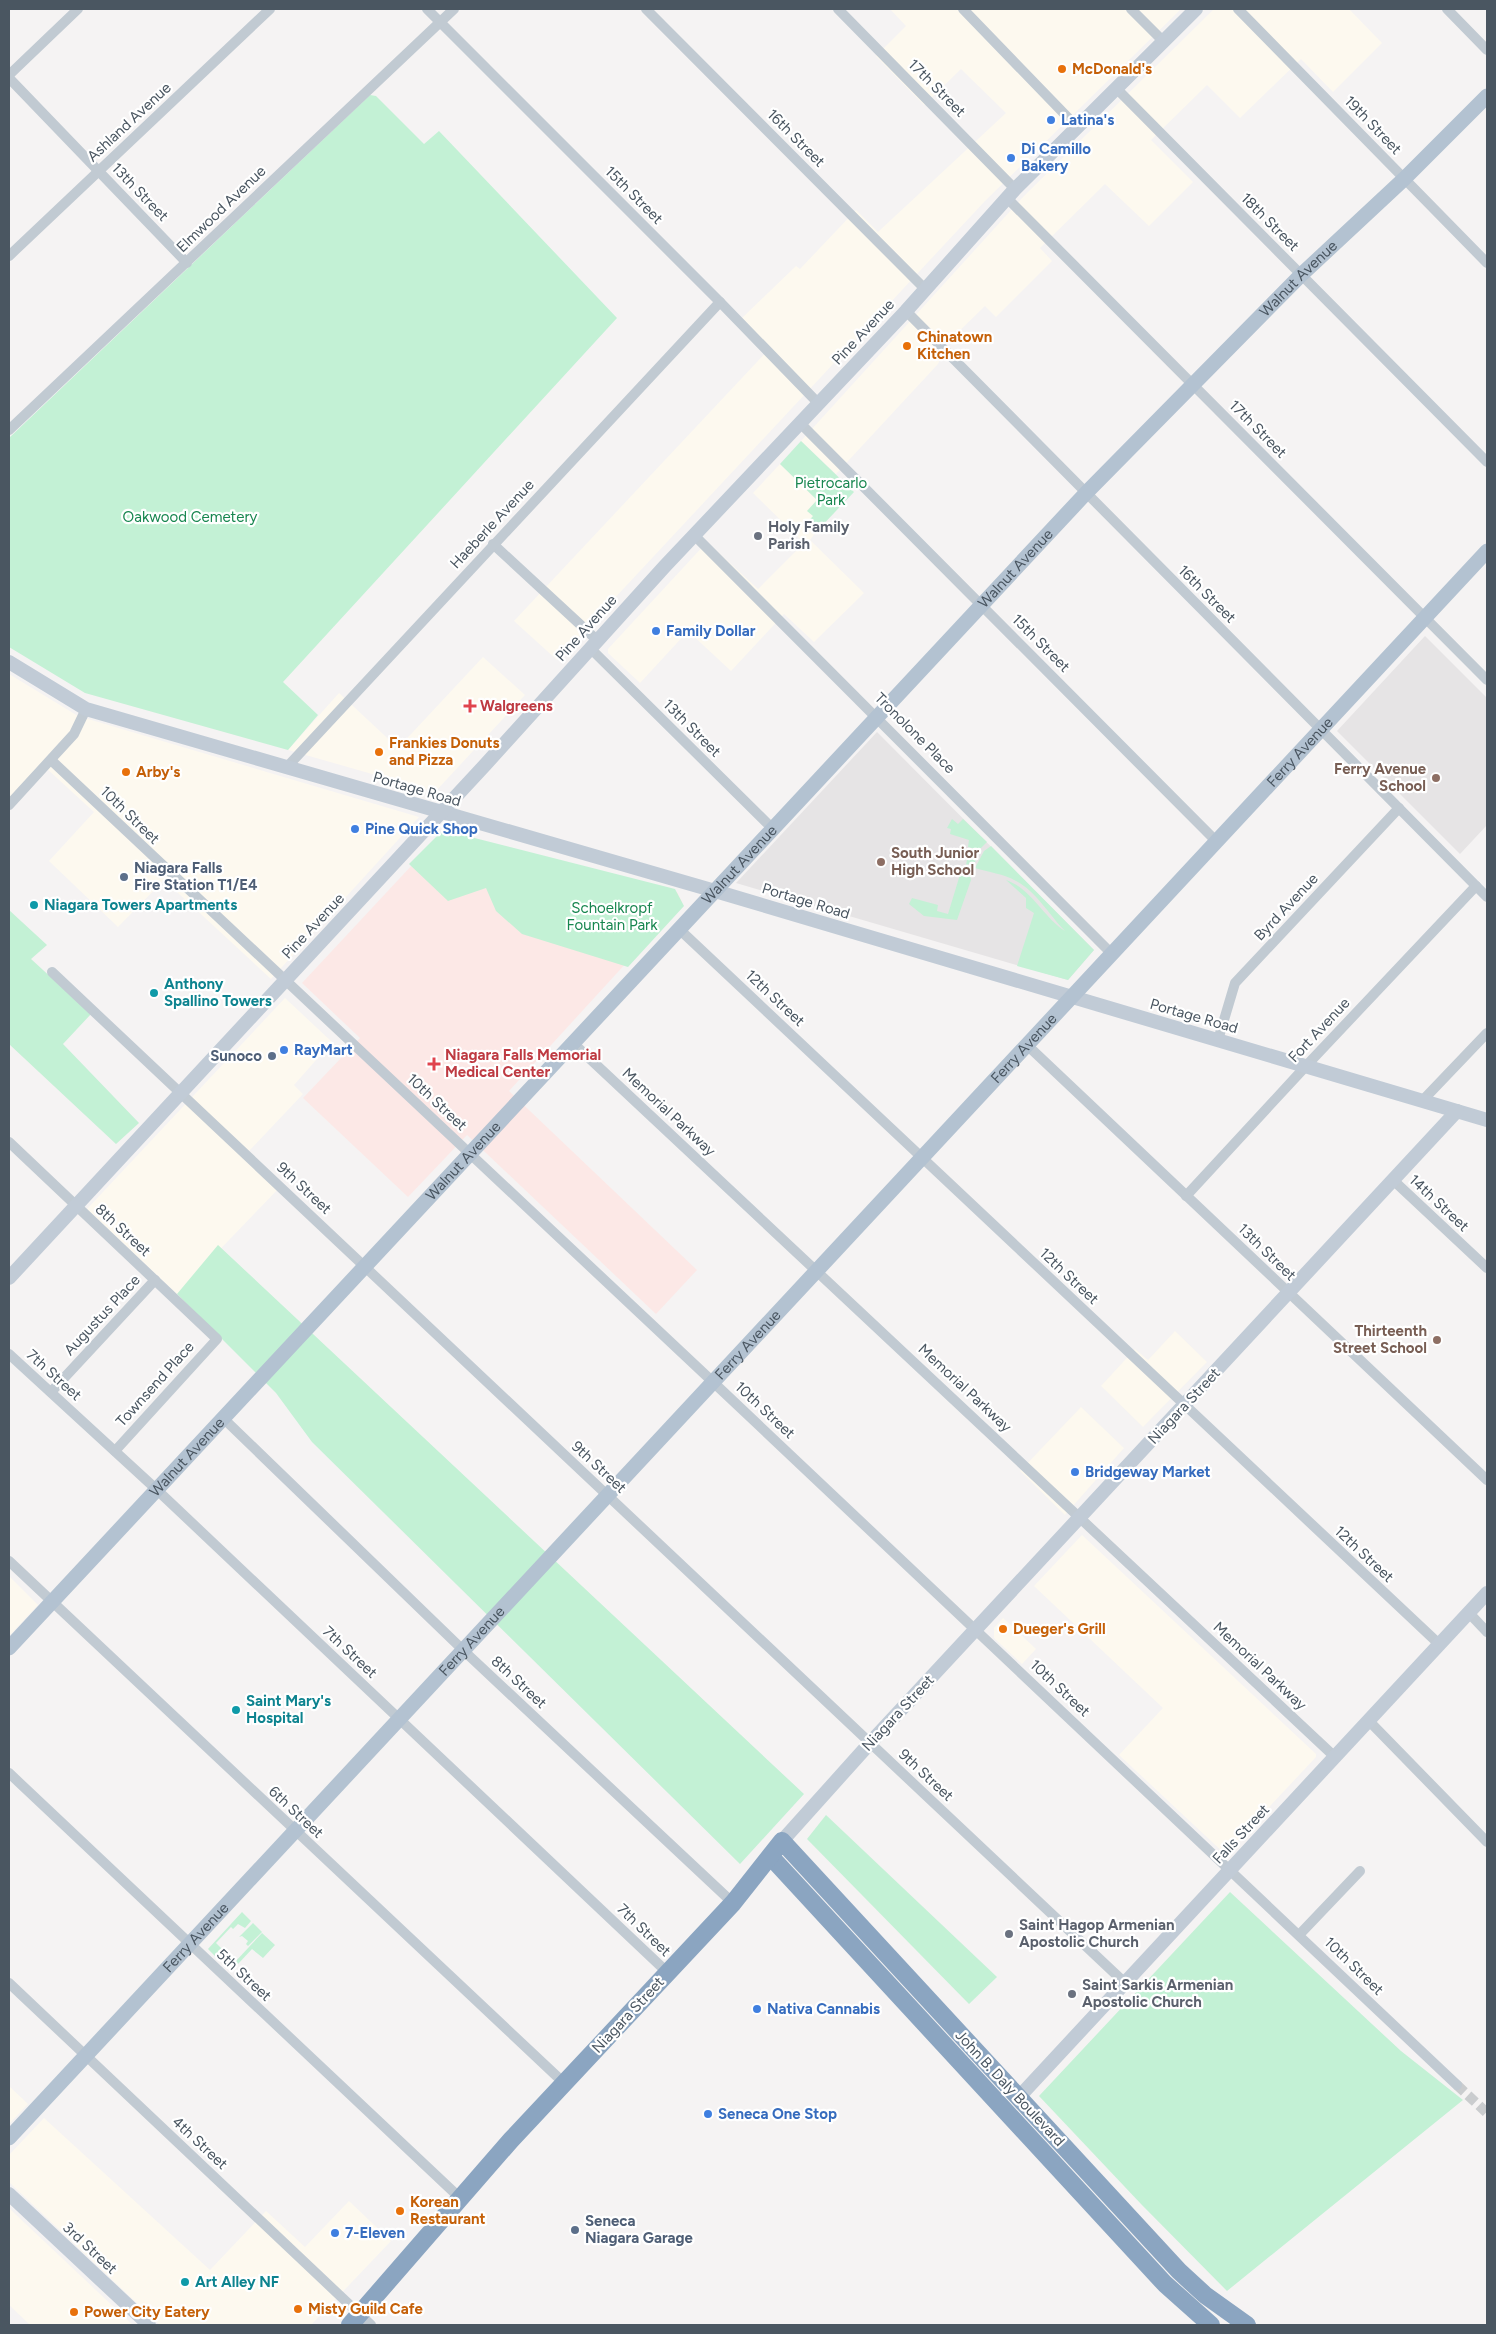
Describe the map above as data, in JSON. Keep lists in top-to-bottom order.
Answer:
{
  "streets": {
    "highway": ["Niagara Street", "John B. Daly Boulevard"],
    "main road": ["Walnut Avenue", "Ferry Avenue"],
    "street": [
      "17th Street",
      "Ashland Avenue",
      "19th Street",
      "16th Street",
      "13th Street",
      "15th Street",
      "Elmwood Avenue",
      "18th Street",
      "Pine Avenue",
      "Haeberle Avenue",
      "Tronolone Place",
      "Portage Road",
      "10th Street",
      "Byrd Avenue",
      "12th Street",
      "Fort Avenue",
      "Memorial Parkway",
      "9th Street",
      "14th Street",
      "8th Street",
      "Augustus Place",
      "7th Street",
      "Townsend Place",
      "6th Street",
      "Falls Street",
      "5th Street",
      "4th Street",
      "3rd Street"
    ]
  },
  "crossings": [
    ["17th Street", "Walnut Avenue"],
    ["17th Street", "Pine Avenue"],
    ["17th Street", "Ferry Avenue"],
    ["Ashland Avenue", "13th Street"],
    ["19th Street", "Walnut Avenue"],
    ["16th Street", "Walnut Avenue"],
    ["16th Street", "Pine Avenue"],
    ["16th Street", "Ferry Avenue"],
    ["16th Street", "Byrd Avenue"],
    ["16th Street", "Fort Avenue"],
    ["13th Street", "Elmwood Avenue"],
    ["13th Street", "Walnut Avenue"],
    ["13th Street", "Pine Avenue"],
    ["13th Street", "Haeberle Avenue"],
    ["13th Street", "Ferry Avenue"],
    ["13th Street", "Fort Avenue"],
    ["13th Street", "Niagara Street"],
    ["15th Street", "Elmwood Avenue"],
    ["15th Street", "Walnut Avenue"],
    ["15th Street", "Pine Avenue"],
    ["15th Street", "Haeberle Avenue"],
    ["15th Street", "Ferry Avenue"],
    ["18th Street", "Walnut Avenue"],
    ["18th Street", "Pine Avenue"],
    ["Walnut Avenue", "Tronolone Place"],
    ["Walnut Avenue", "Portage Road"],
    ["Walnut Avenue", "10th Street"],
    ["Walnut Avenue", "12th Street"],
    ["Walnut Avenue", "Memorial Parkway"],
    ["Walnut Avenue", "9th Street"],
    ["Walnut Avenue", "8th Street"],
    ["Walnut Avenue", "7th Street"],
    ["Walnut Avenue", "6th Street"],
    ["Pine Avenue", "Tronolone Place"],
    ["Pine Avenue", "Portage Road"],
    ["Pine Avenue", "10th Street"],
    ["Pine Avenue", "9th Street"],
    ["Pine Avenue", "8th Street"],
    ["Haeberle Avenue", "Portage Road"],
    ["Tronolone Place", "Ferry Avenue"],
    ["Ferry Avenue", "Portage Road"],
    ["Ferry Avenue", "10th Street"],
    ["Ferry Avenue", "12th Street"],
    ["Ferry Avenue", "Memorial Parkway"],
    ["Ferry Avenue", "9th Street"],
    ["Ferry Avenue", "8th Street"],
    ["Ferry Avenue", "7th Street"],
    ["Ferry Avenue", "6th Street"],
    ["Ferry Avenue", "5th Street"],
    ["Ferry Avenue", "4th Street"],
    ["Portage Road", "Byrd Avenue"],
    ["Portage Road", "Fort Avenue"],
    ["Portage Road", "Niagara Street"],
    ["10th Street", "Niagara Street"],
    ["10th Street", "Falls Street"],
    ["12th Street", "Niagara Street"],
    ["12th Street", "Falls Street"],
    ["Memorial Parkway", "Niagara Street"],
    ["Memorial Parkway", "Falls Street"],
    ["9th Street", "Niagara Street"],
    ["9th Street", "Falls Street"],
    ["14th Street", "Niagara Street"],
    ["8th Street", "Augustus Place"],
    ["8th Street", "Townsend Place"],
    ["8th Street", "Niagara Street"],
    ["Augustus Place", "7th Street"],
    ["7th Street", "Townsend Place"],
    ["7th Street", "Niagara Street"],
    ["Niagara Street", "6th Street"],
    ["Niagara Street", "5th Street"],
    ["Niagara Street", "John B. Daly Boulevard"],
    ["Niagara Street", "4th Street"],
    ["Falls Street", "John B. Daly Boulevard"]
  ],
  "parks": ["Pietrocarlo Park", "Oakwood Cemetery", "Schoelkropf Fountain Park"],
  "places": {
    "other": [
      "McDonald's",
      "Latina's",
      "Di Camillo Bakery",
      "Chinatown Kitchen",
      "Holy Family Parish",
      "Family Dollar",
      "Frankies Donuts and Pizza",
      "Arby's",
      "Ferry Avenue School",
      "Pine Quick Shop",
      "South Junior High School",
      "Niagara Falls Fire Station T1/E4",
      "Niagara Towers Apartments",
      "Anthony Spallino Towers",
      "RayMart",
      "Sunoco",
      "Thirteenth Street School",
      "Bridgeway Market",
      "Dueger's Grill",
      "Saint Mary's Hospital",
      "Saint Hagop Armenian Apostolic Church",
      "Saint Sarkis Armenian Apostolic Church",
      "Nativa Cannabis",
      "Seneca One Stop",
      "Korean Restaurant",
      "Seneca Niagara Garage",
      "7-Eleven",
      "Art Alley NF",
      "Misty Guild Cafe",
      "Power City Eatery"
    ],
    "health": ["Walgreens", "Niagara Falls Memorial Medical Center"]
  }
}
